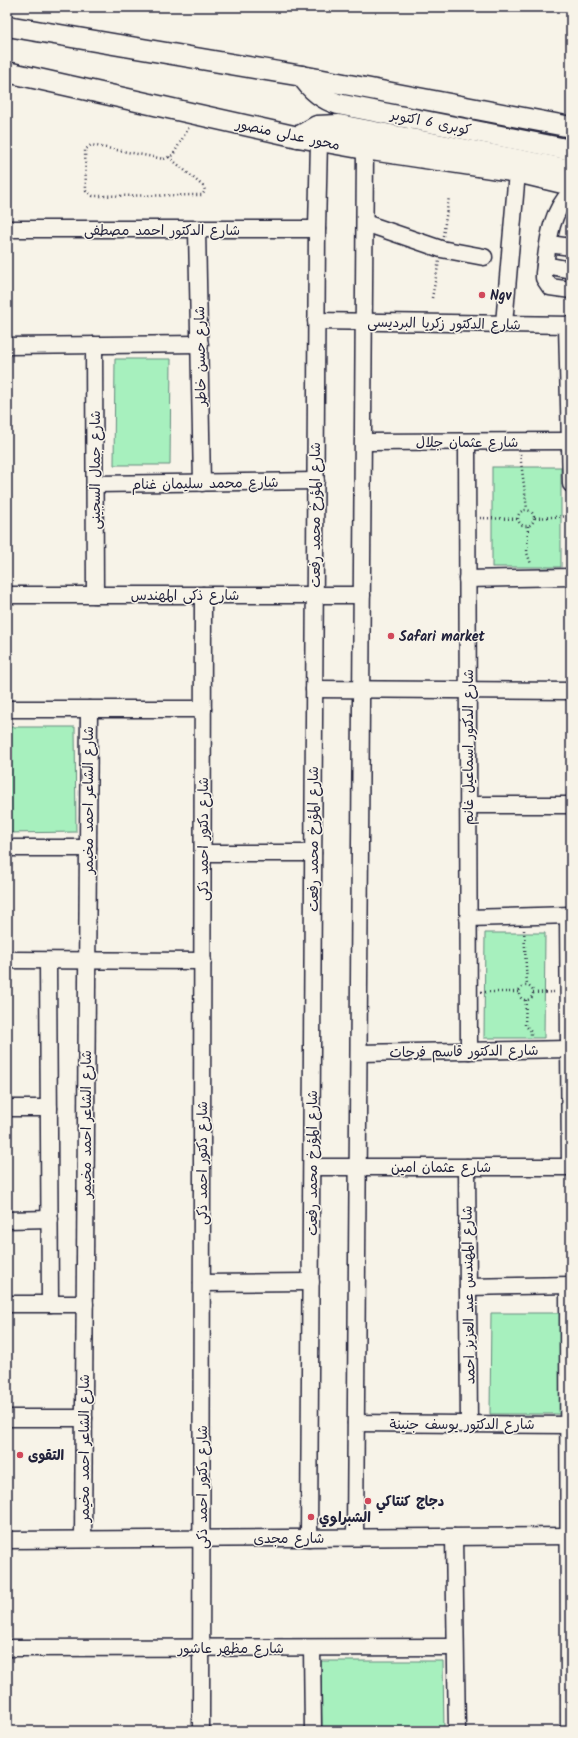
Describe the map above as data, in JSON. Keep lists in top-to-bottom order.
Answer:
{
  "streets": {
    "main road": ["كوبرى 6 اكتوبر", "محور عدلى منصور"],
    "street": [
      "شارع الدكتور احمد مصطفى",
      "شارع الدكتور زكريا البرديسى",
      "شارع حسن خاطر",
      "شارع عثمان جلال",
      "شارع جمال السجينى",
      "شارع محمد سليمان غنام",
      "شارع المؤرخ محمد رفعت",
      "شارع ذكى المهندس",
      "شارع الدكتور اسماعيل غانم",
      "شارع الشاعر احمد مخيمر",
      "شارع دكتور احمد ذكى",
      "شارع الدكتور قاسم فرحات",
      "شارع عثمان امين",
      "شارع المهندس عبد العزيز احمد",
      "شارع الدكتور يوسف جنينة",
      "شارع مجدى",
      "شارع مظهر عاشور"
    ]
  },
  "crossings": [
    ["كوبرى 6 اكتوبر", "محور عدلى منصور"],
    ["محور عدلى منصور", "شارع المؤرخ محمد رفعت"],
    ["شارع الدكتور احمد مصطفى", "شارع حسن خاطر"],
    ["شارع الدكتور احمد مصطفى", "شارع المؤرخ محمد رفعت"],
    ["شارع الدكتور زكريا البرديسى", "شارع المؤرخ محمد رفعت"],
    ["شارع حسن خاطر", "شارع محمد سليمان غنام"],
    ["شارع عثمان جلال", "شارع الدكتور اسماعيل غانم"],
    ["شارع جمال السجينى", "شارع محمد سليمان غنام"],
    ["شارع جمال السجينى", "شارع ذكى المهندس"],
    ["شارع محمد سليمان غنام", "شارع المؤرخ محمد رفعت"],
    ["شارع المؤرخ محمد رفعت", "شارع ذكى المهندس"],
    ["شارع المؤرخ محمد رفعت", "شارع عثمان امين"],
    ["شارع المؤرخ محمد رفعت", "شارع مجدى"],
    ["شارع ذكى المهندس", "شارع دكتور احمد ذكى"],
    ["شارع الدكتور اسماعيل غانم", "شارع الدكتور قاسم فرحات"],
    ["شارع الشاعر احمد مخيمر", "شارع مجدى"],
    ["شارع دكتور احمد ذكى", "شارع مجدى"],
    ["شارع دكتور احمد ذكى", "شارع مظهر عاشور"],
    ["شارع عثمان امين", "شارع المهندس عبد العزيز احمد"],
    ["شارع المهندس عبد العزيز احمد", "شارع الدكتور يوسف جنينة"]
  ],
  "places": [
    "Ngv",
    "Safari market",
    "التقوى",
    "دجاج كنتاكي",
    "الشبراوي"
  ]
}
